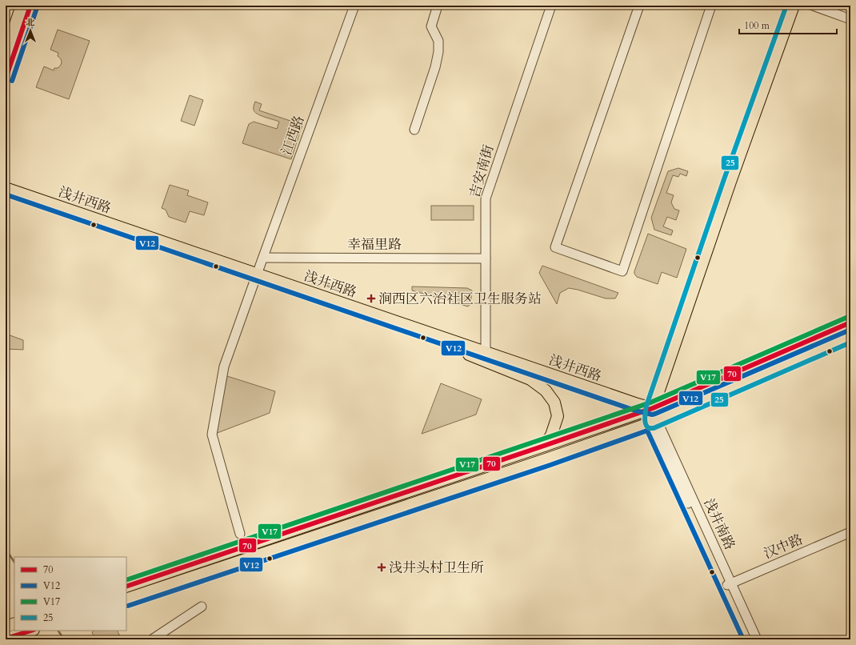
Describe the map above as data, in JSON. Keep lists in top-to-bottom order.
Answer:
{
  "streets": {
    "main road": ["浅井西路"],
    "street": [
      "江西路",
      "吉安南街",
      "幸福里路",
      "浅井南路",
      "汉中路"
    ]
  },
  "crossings": [
    ["江西路", "浅井西路"],
    ["江西路", "幸福里路"],
    ["吉安南街", "浅井西路"],
    ["吉安南街", "幸福里路"],
    ["浅井南路", "汉中路"]
  ],
  "places": {
    "health": ["涧西区六冶社区卫生服务站", "浅井头村卫生所"]
  },
  "lines": [
    "transit line 70",
    "transit line 25",
    "transit line V12",
    "transit line V17"
  ],
  "legend": [
    "70",
    "V12",
    "V17",
    "25"
  ],
  "scale_bar": "100 m",
  "north": "top"
}
